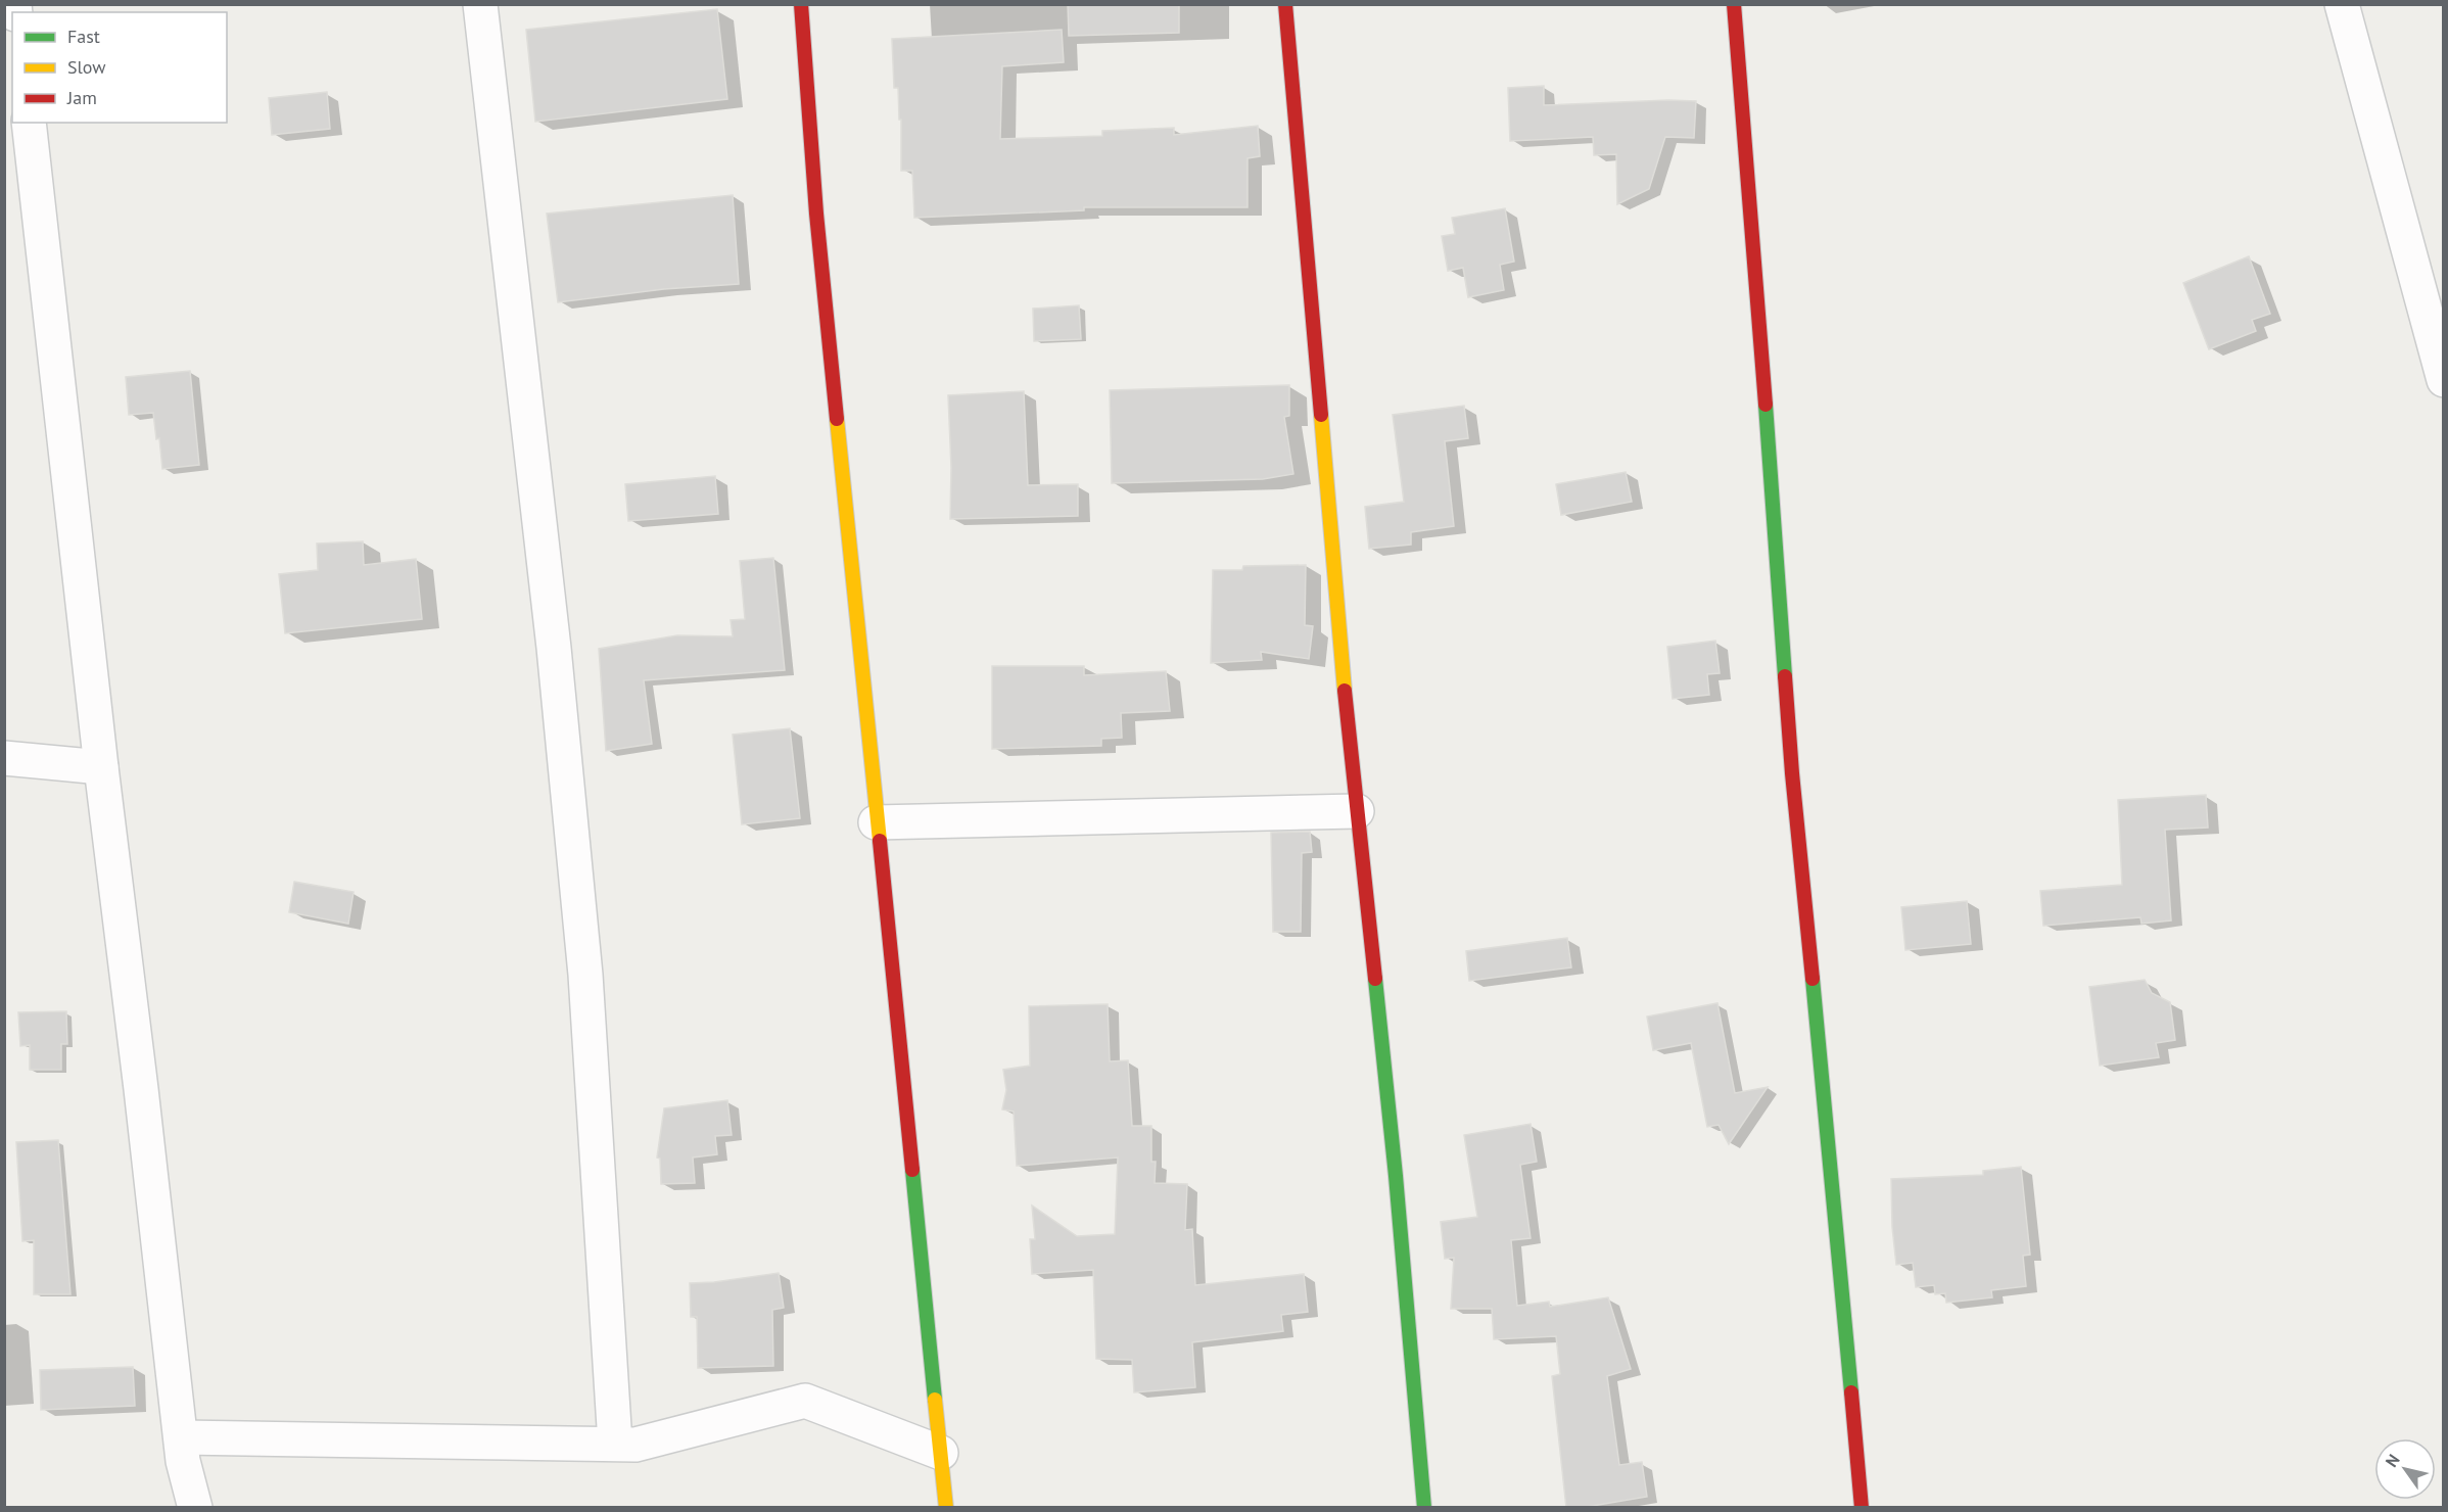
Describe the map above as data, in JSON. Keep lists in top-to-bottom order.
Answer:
{
  "legend": ["Fast", "Slow", "Jam"],
  "north": "top left"
}
